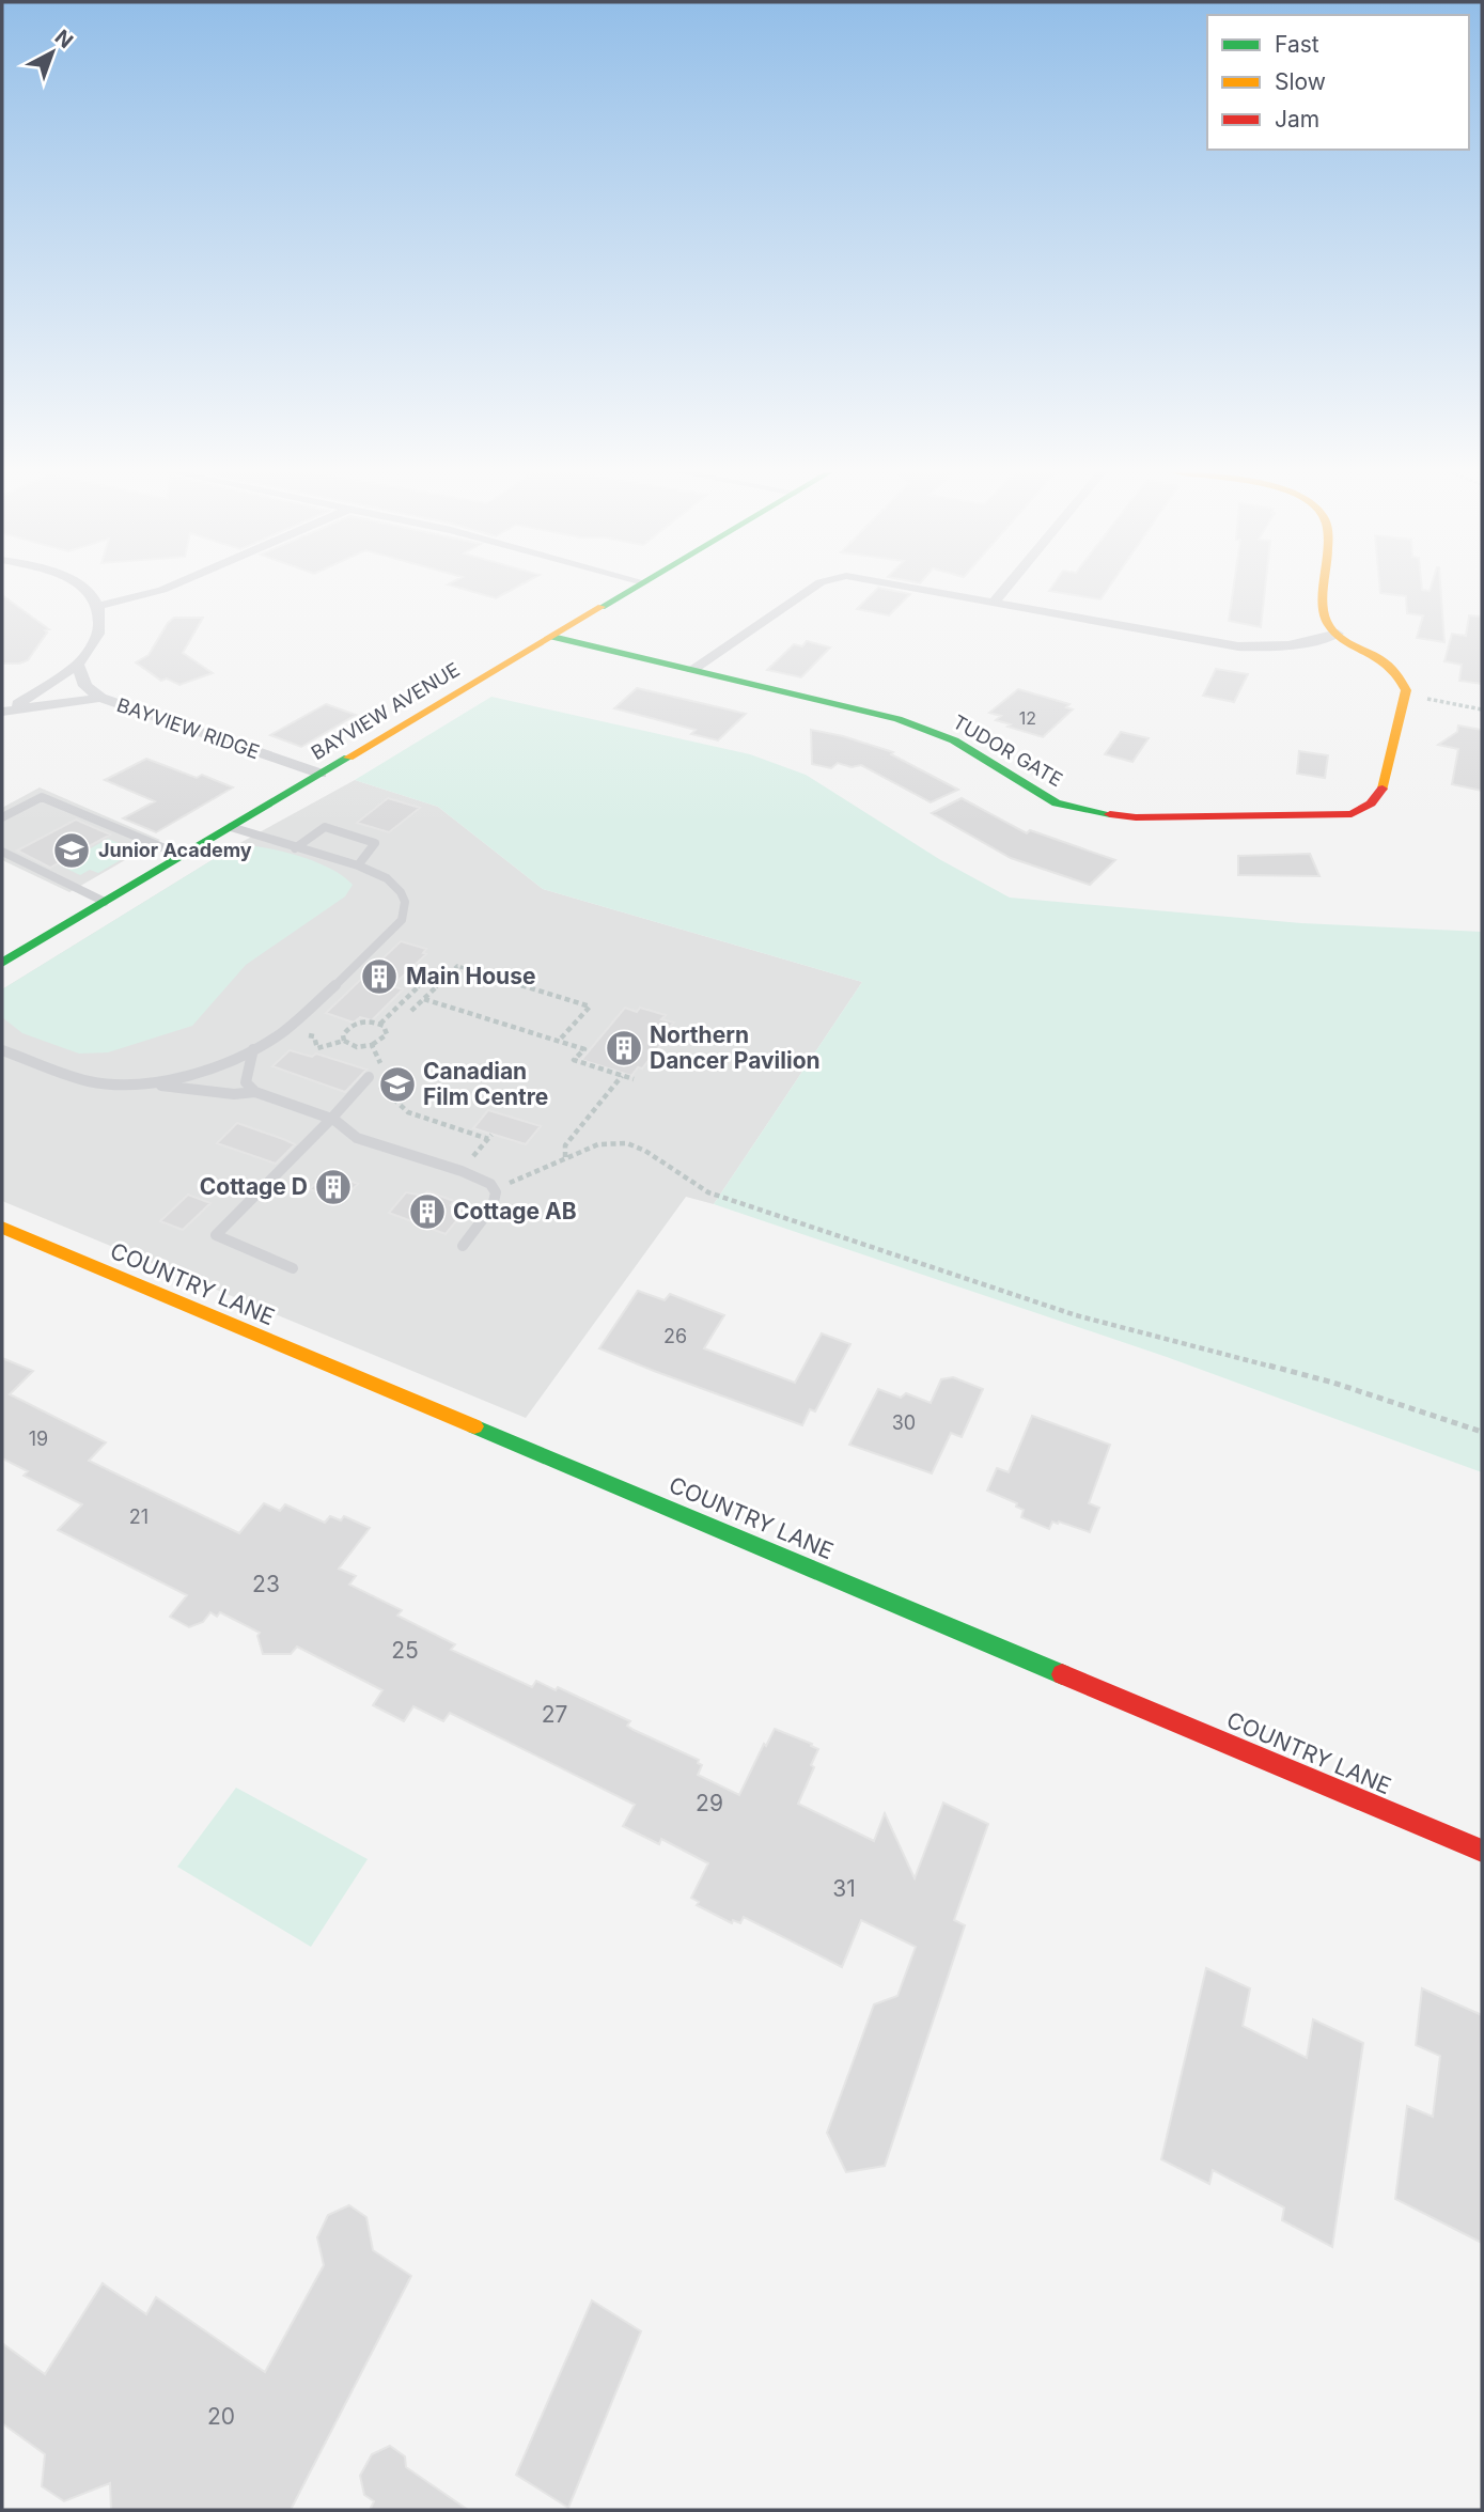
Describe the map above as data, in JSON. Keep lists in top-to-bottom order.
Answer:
{
  "streets": {
    "street": [
      "BAYVIEW AVENUE",
      "BAYVIEW RIDGE",
      "TUDOR GATE",
      "COUNTRY LANE"
    ]
  },
  "crossings": [
    ["BAYVIEW AVENUE", "BAYVIEW RIDGE"],
    ["BAYVIEW AVENUE", "TUDOR GATE"]
  ],
  "places": {
    "school or university": ["Junior Academy", "Canadian Film Centre"],
    "building": [
      "Main House",
      "Northern Dancer Pavilion",
      "Cottage D",
      "Cottage AB"
    ]
  },
  "house_numbers": [
    "12",
    "26",
    "30",
    "19",
    "21",
    "23",
    "25",
    "27",
    "29",
    "31",
    "20"
  ],
  "legend": ["Fast", "Slow", "Jam"],
  "north": "top right"
}
